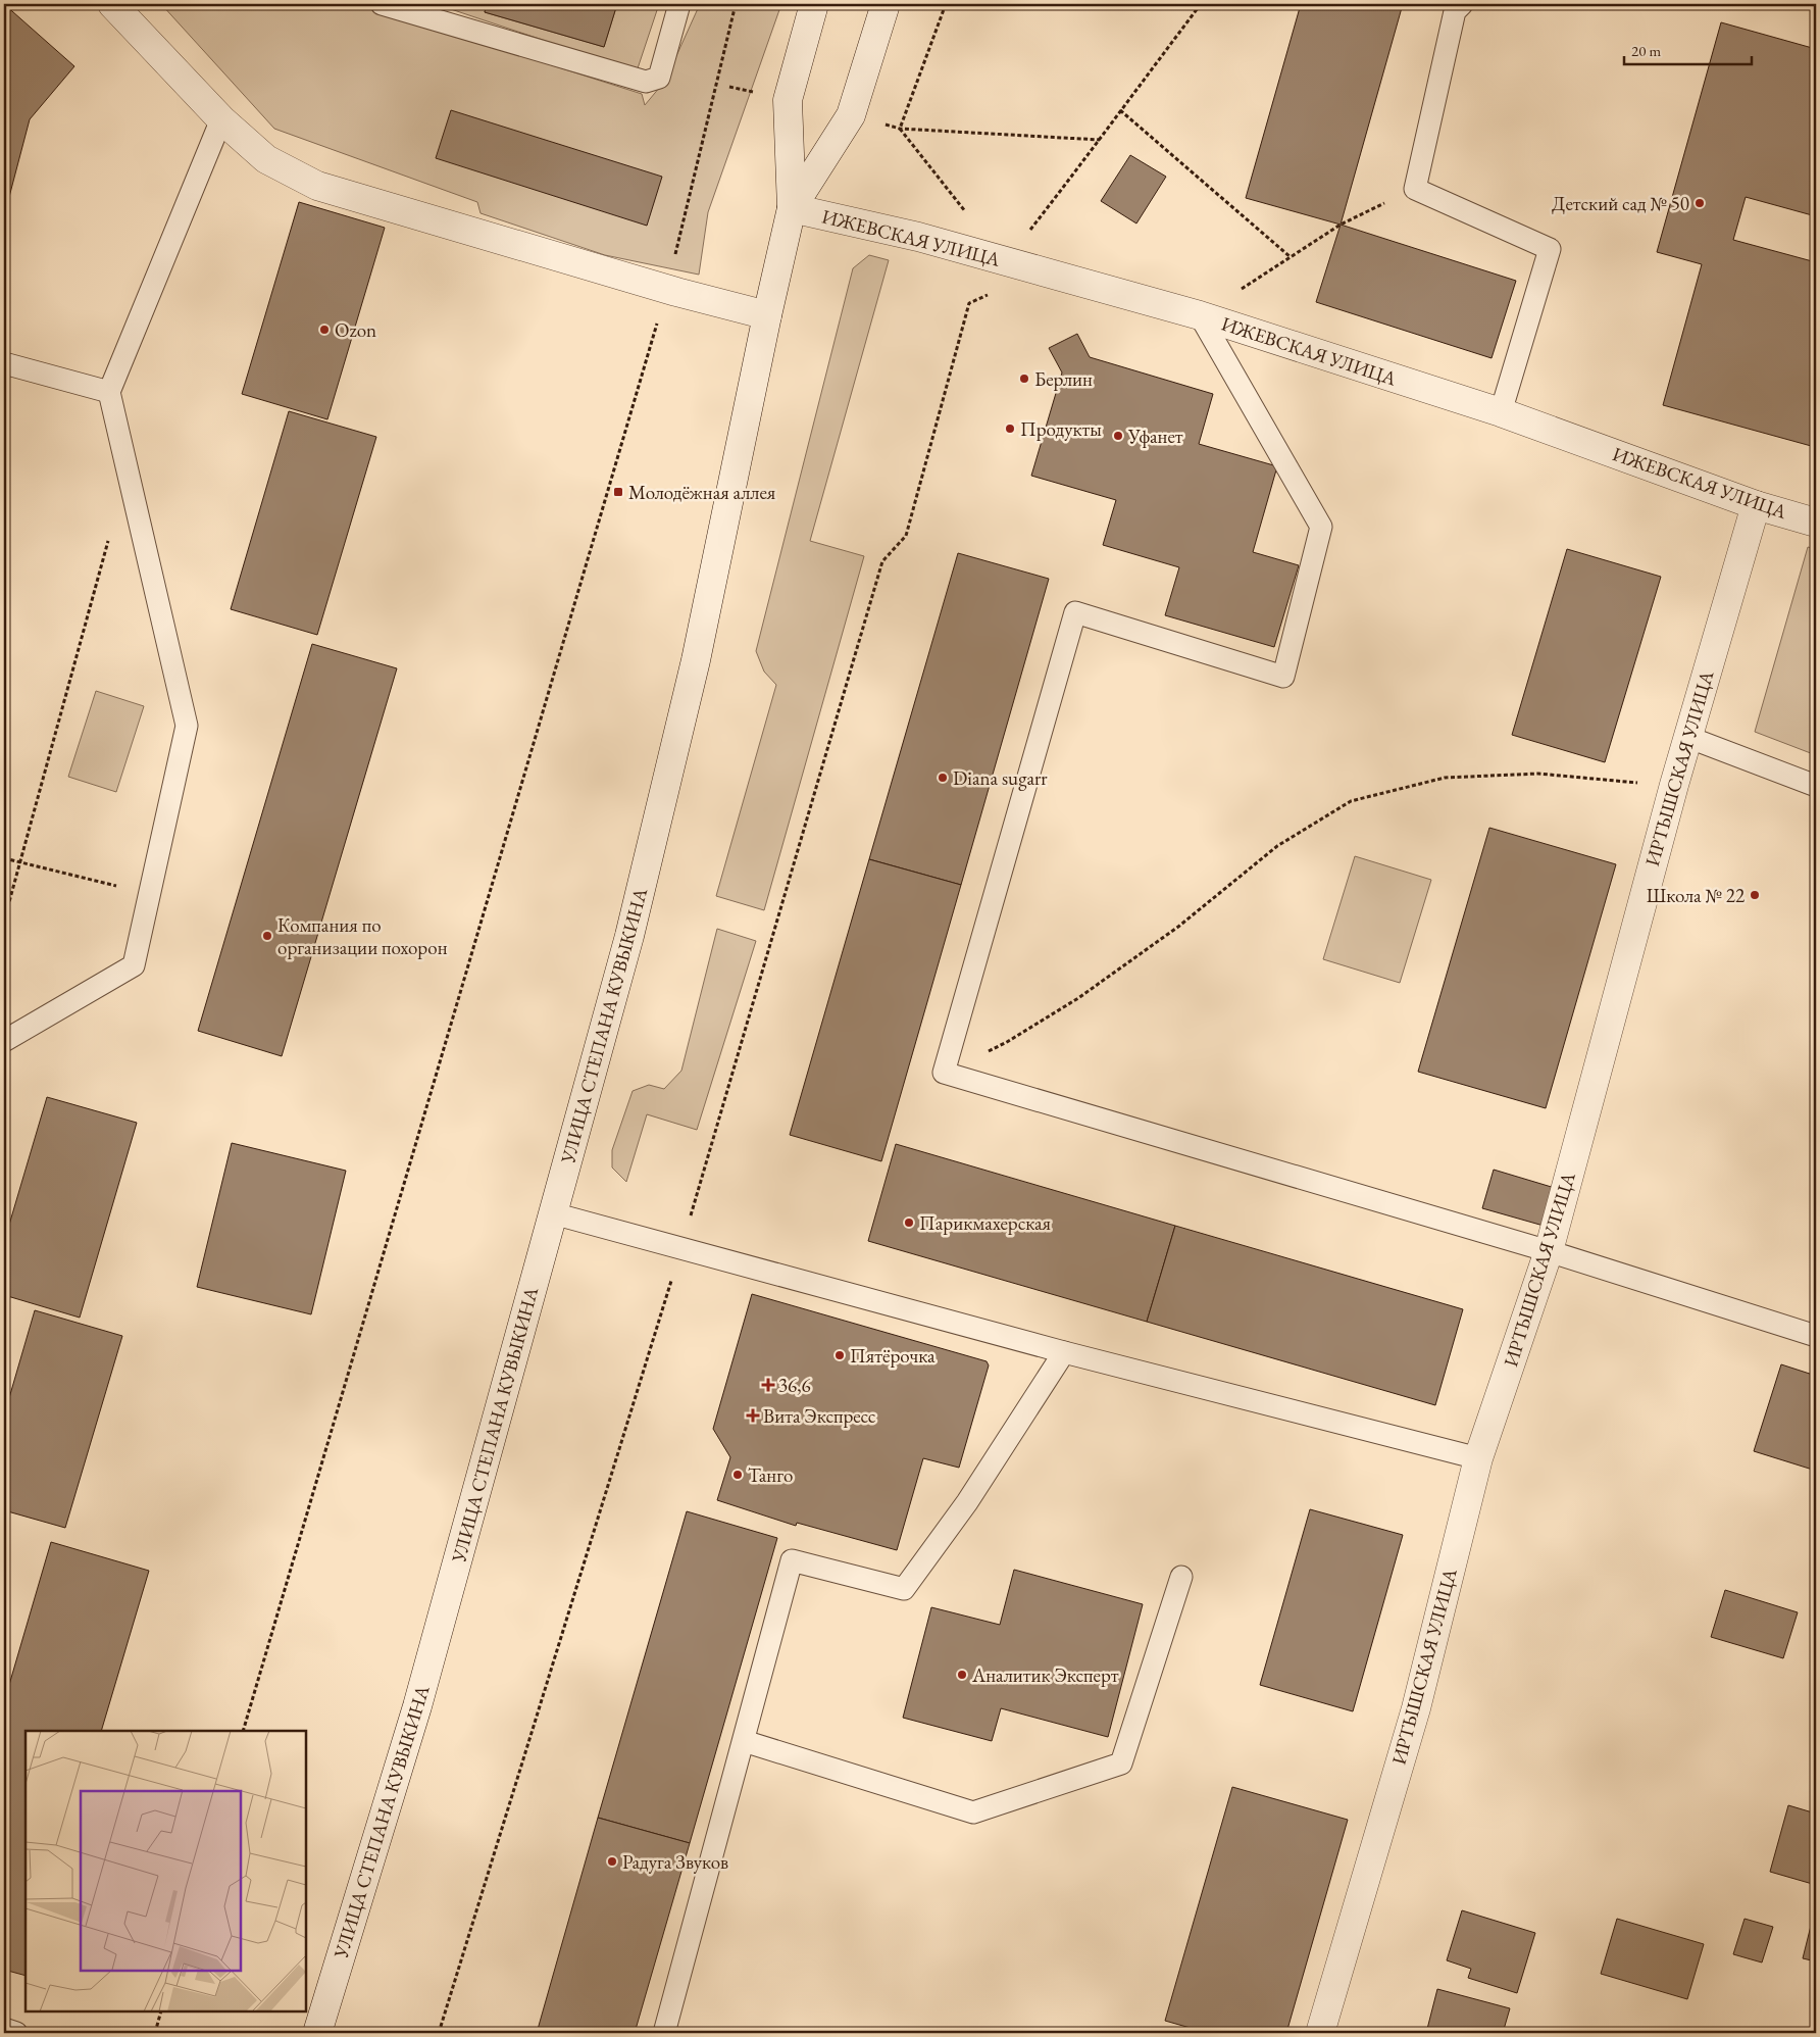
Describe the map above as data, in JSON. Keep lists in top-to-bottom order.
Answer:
{
  "streets": {
    "street": ["ИЖЕВСКАЯ УЛИЦА", "ИРТЫШСКАЯ УЛИЦА", "УЛИЦА СТЕПАНА КУВЫКИНА"]
  },
  "crossings": [
    ["ИЖЕВСКАЯ УЛИЦА", "ИРТЫШСКАЯ УЛИЦА"],
    ["ИЖЕВСКАЯ УЛИЦА", "УЛИЦА СТЕПАНА КУВЫКИНА"]
  ],
  "places": {
    "other": [
      "Детский сад № 50",
      "Ozon",
      "Берлин",
      "Продукты",
      "Уфанет",
      "Diana sugarr",
      "Школа № 22",
      "Компания по организации похорон",
      "Парикмахерская",
      "Пятёрочка",
      "Танго",
      "Аналитик Эксперт",
      "Радуга Звуков"
    ],
    "transit": ["Молодёжная аллея"],
    "health": ["36,6", "Вита Экспресс"]
  },
  "scale_bar": "20 m"
}
